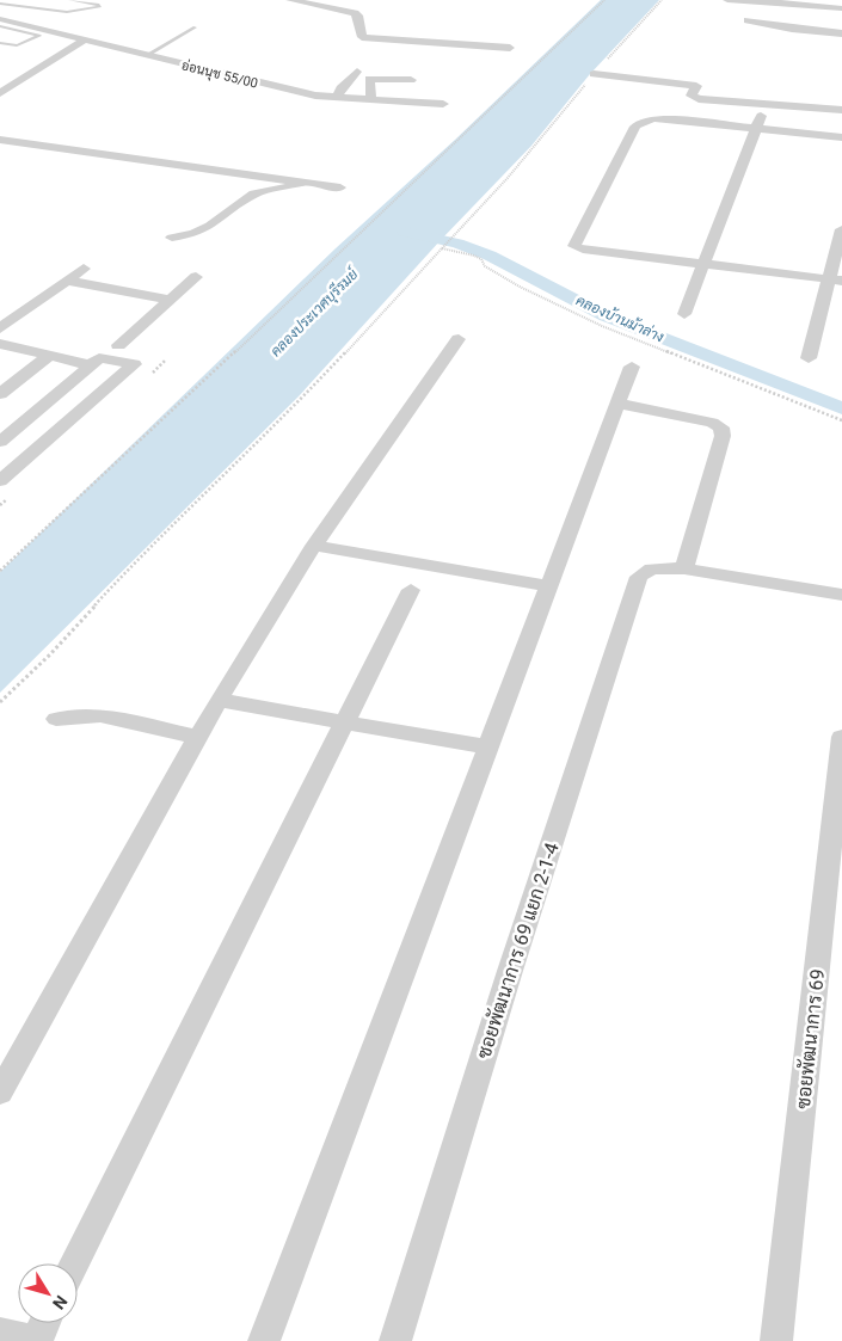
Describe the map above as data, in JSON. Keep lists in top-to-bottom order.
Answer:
{
  "streets": {
    "street": ["อ่อนนุช 55/00", "ซอยพัฒนาการ 69 แยก 2-1-4", "ซอยพัฒนาการ 69"]
  },
  "water": ["คลองประเวศบุรีรมย์", "คลองบ้านม้าล่าง"],
  "north": "bottom right"
}
